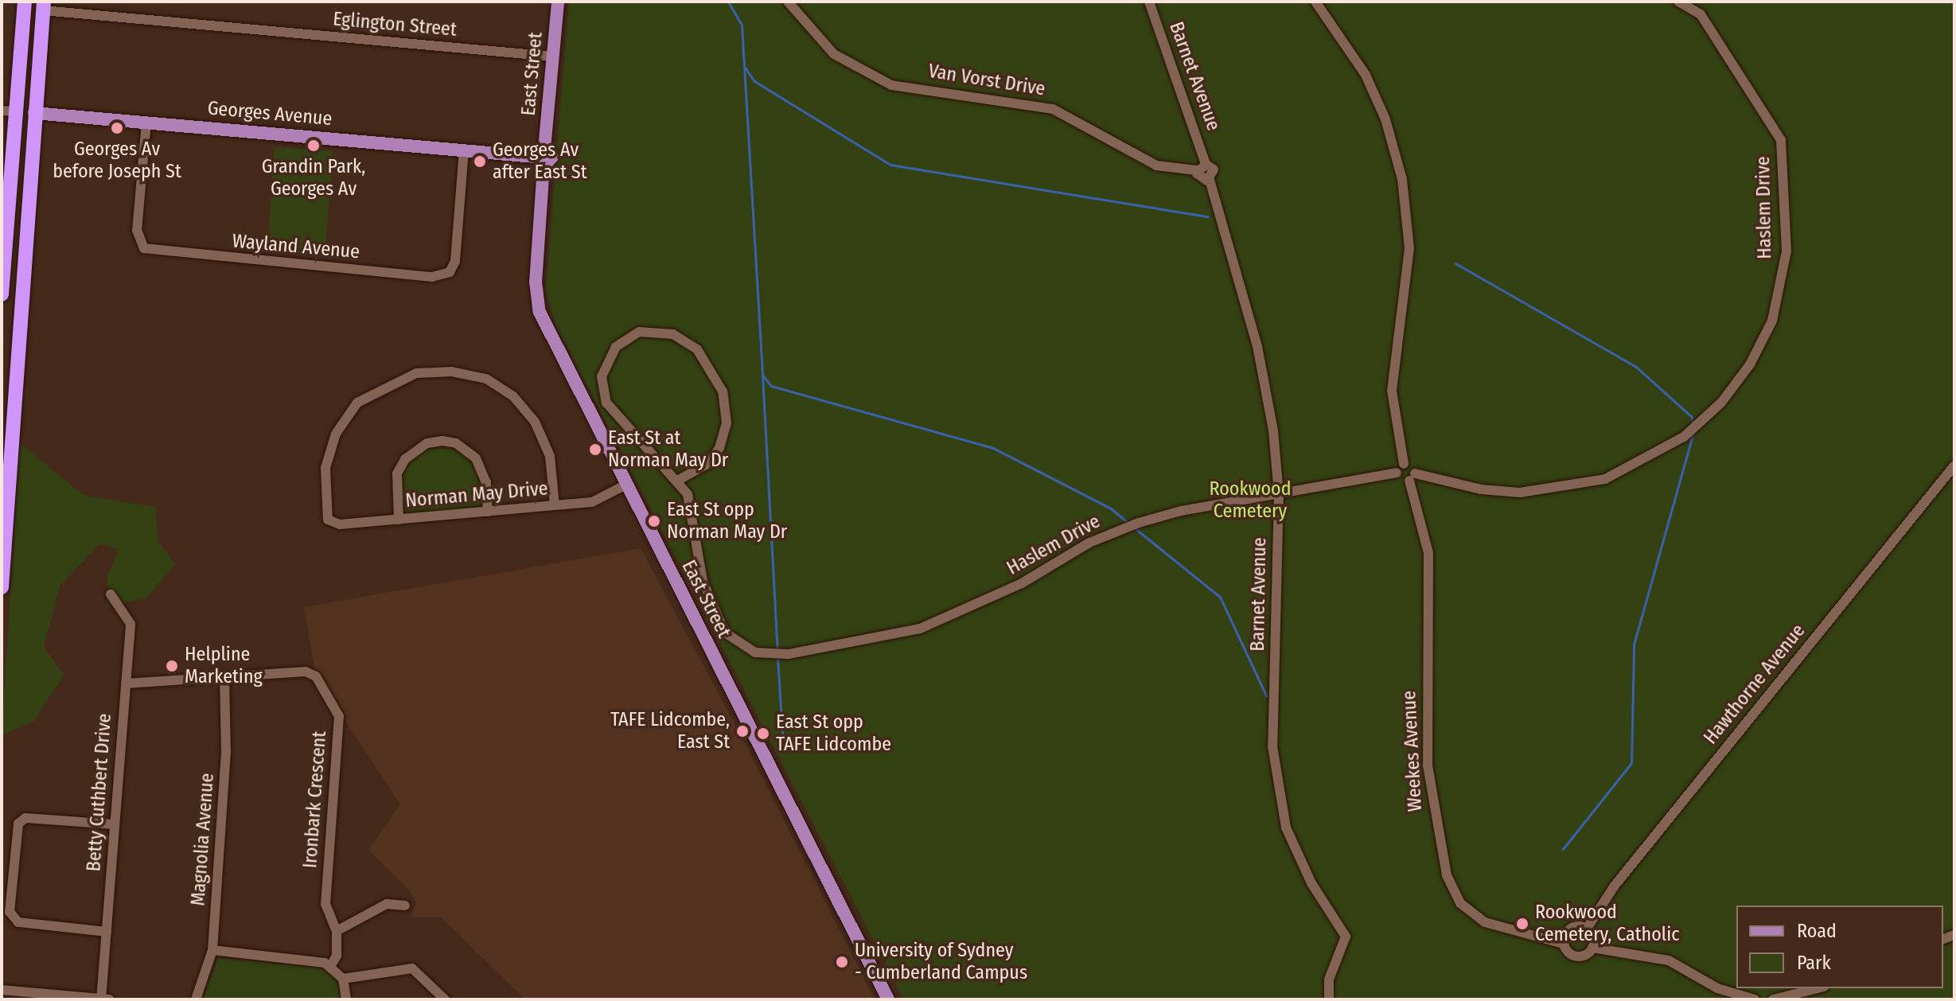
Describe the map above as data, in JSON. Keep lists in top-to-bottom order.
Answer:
{
  "streets": {
    "highway": ["Georges Avenue"],
    "main road": ["East Street"],
    "street": [
      "Eglington Street",
      "Barnet Avenue",
      "Van Vorst Drive",
      "Haslem Drive",
      "Wayland Avenue",
      "Norman May Drive",
      "Hawthorne Avenue",
      "Weekes Avenue",
      "Betty Cuthbert Drive",
      "Ironbark Crescent",
      "Magnolia Avenue"
    ]
  },
  "crossings": [
    ["Eglington Street", "East Street"],
    ["East Street", "Georges Avenue"],
    ["East Street", "Norman May Drive"],
    ["Barnet Avenue", "Van Vorst Drive"],
    ["Barnet Avenue", "Haslem Drive"],
    ["Georges Avenue", "Wayland Avenue"],
    ["Haslem Drive", "Weekes Avenue"],
    ["Betty Cuthbert Drive", "Ironbark Crescent"],
    ["Ironbark Crescent", "Magnolia Avenue"]
  ],
  "parks": ["Rookwood Cemetery"],
  "places": [
    "Georges Av before Joseph St",
    "Grandin Park, Georges Av",
    "Georges Av after East St",
    "East St at Norman May Dr",
    "East St opp Norman May Dr",
    "Helpline Marketing",
    "TAFE Lidcombe, East St",
    "East St opp TAFE Lidcombe",
    "Rookwood Cemetery, Catholic",
    "University of Sydney - Cumberland Campus"
  ],
  "legend": ["Road", "Park"]
}
